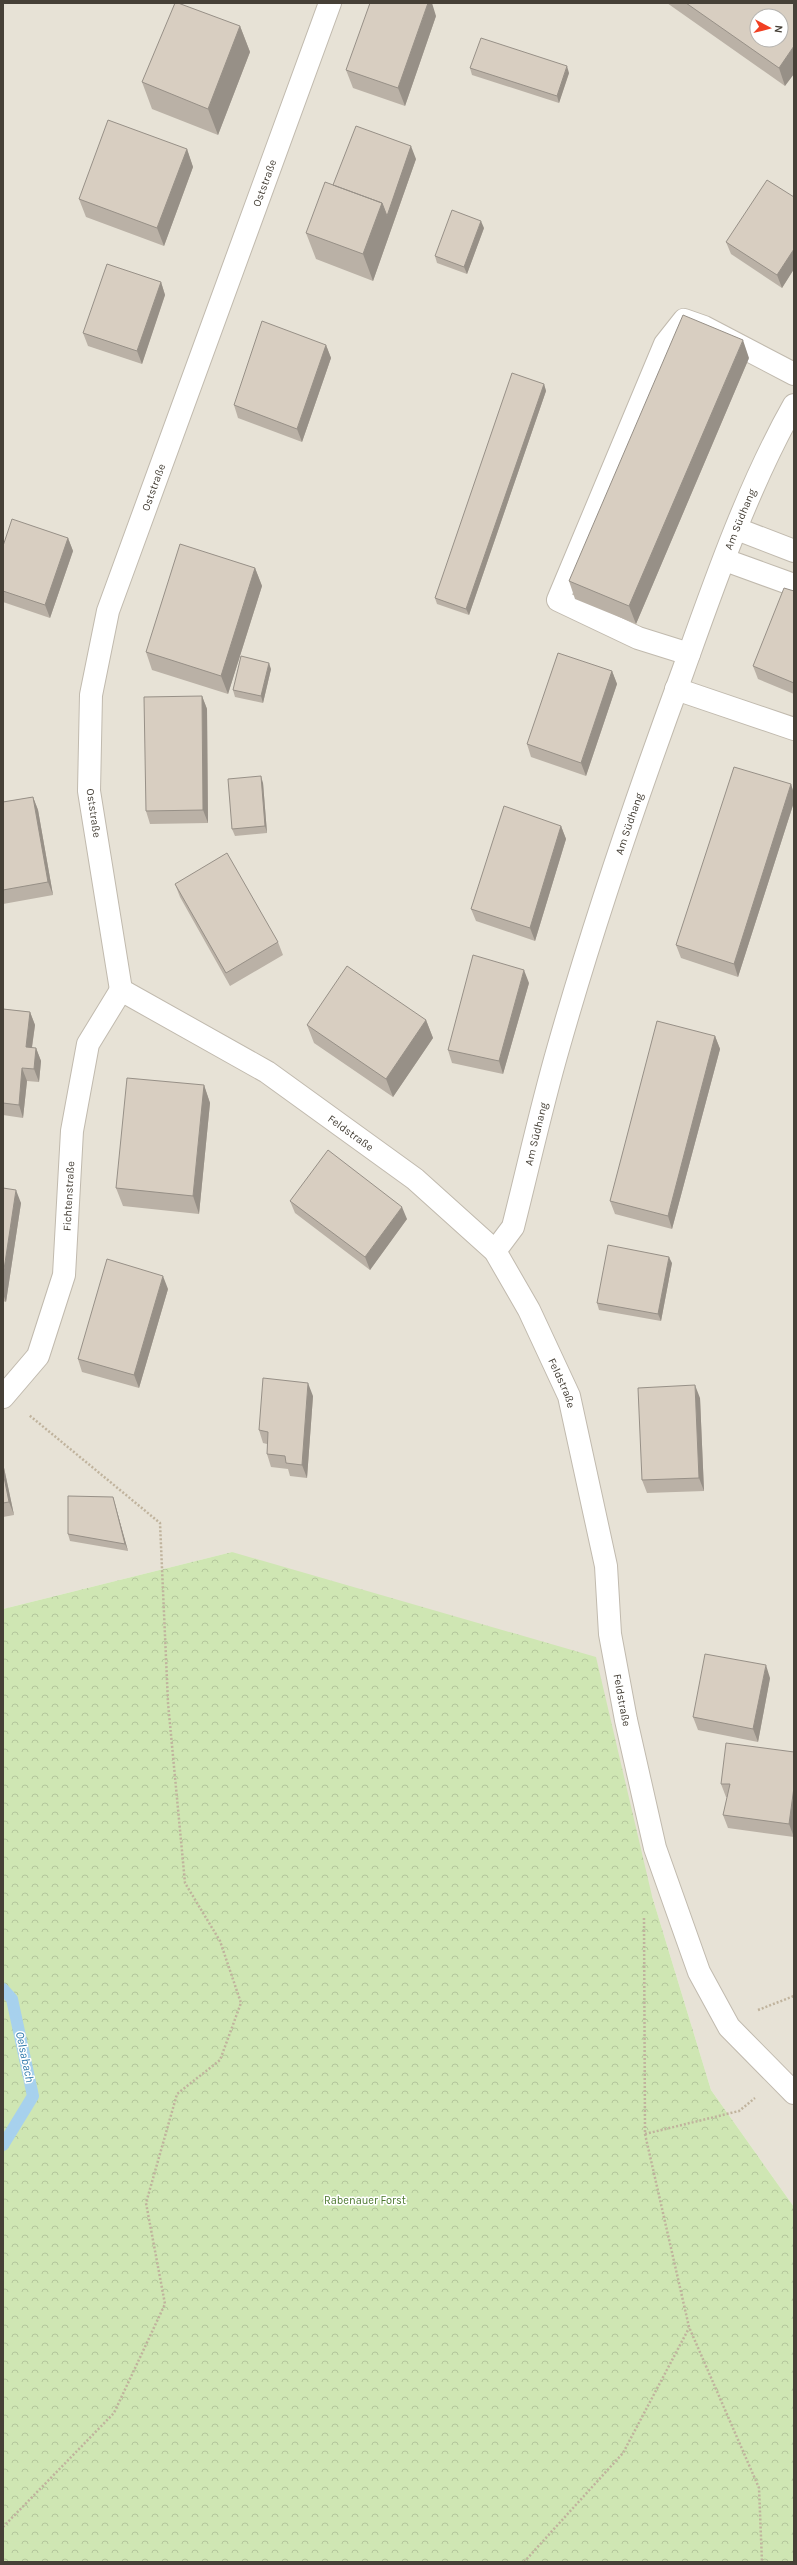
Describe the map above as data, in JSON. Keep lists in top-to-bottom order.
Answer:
{
  "streets": {
    "street": [
      "Oststraße",
      "Am Südhang",
      "Feldstraße",
      "Fichtenstraße"
    ]
  },
  "crossings": [
    ["Oststraße", "Feldstraße"],
    ["Oststraße", "Fichtenstraße"],
    ["Am Südhang", "Feldstraße"],
    ["Feldstraße", "Fichtenstraße"]
  ],
  "water": ["Oelsabach"],
  "parks": ["Rabenauer Forst"],
  "north": "right"
}
